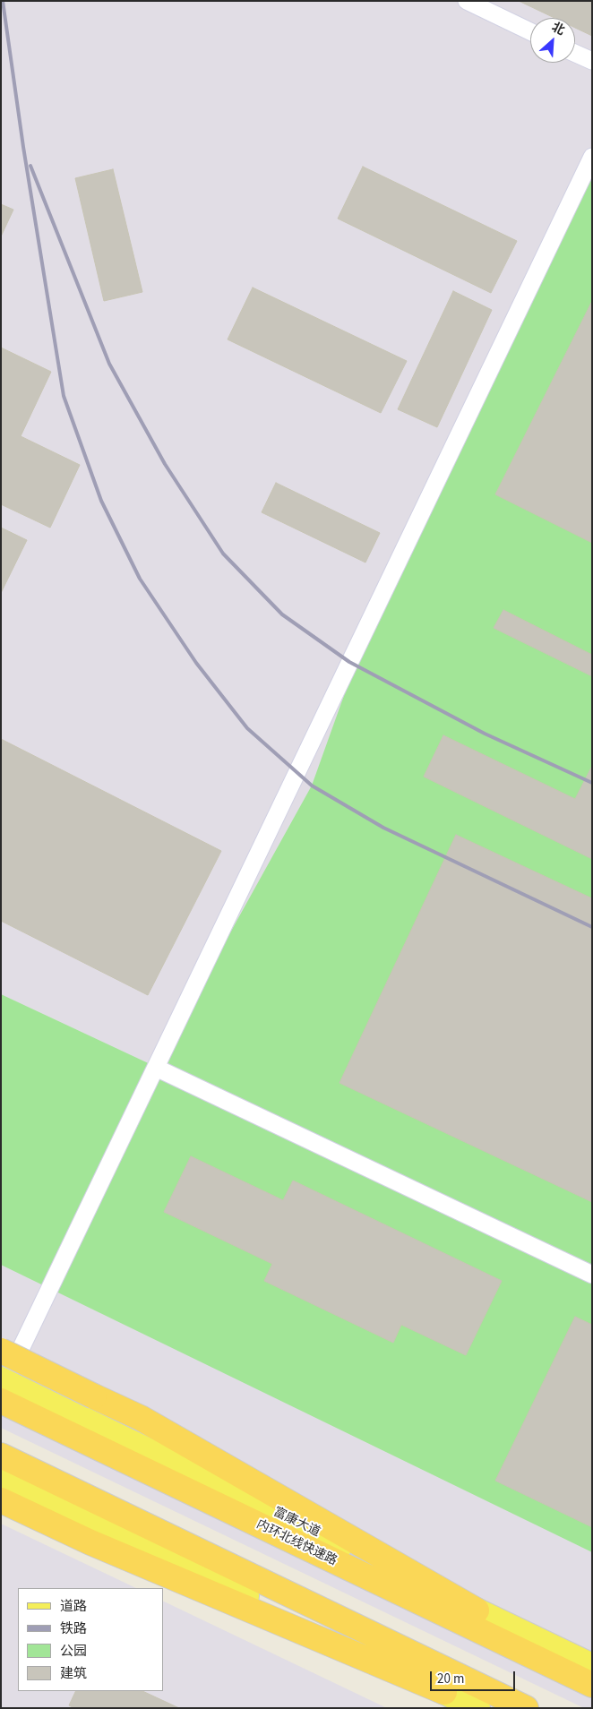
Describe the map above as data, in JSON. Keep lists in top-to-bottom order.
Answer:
{
  "streets": {
    "highway": ["内环北线快速路"],
    "main road": ["富康大道"]
  },
  "crossings": [
    ["富康大道", "内环北线快速路"]
  ],
  "legend": [
    "道路",
    "铁路",
    "公园",
    "建筑"
  ],
  "scale_bar": "20 m",
  "north": "top right"
}
